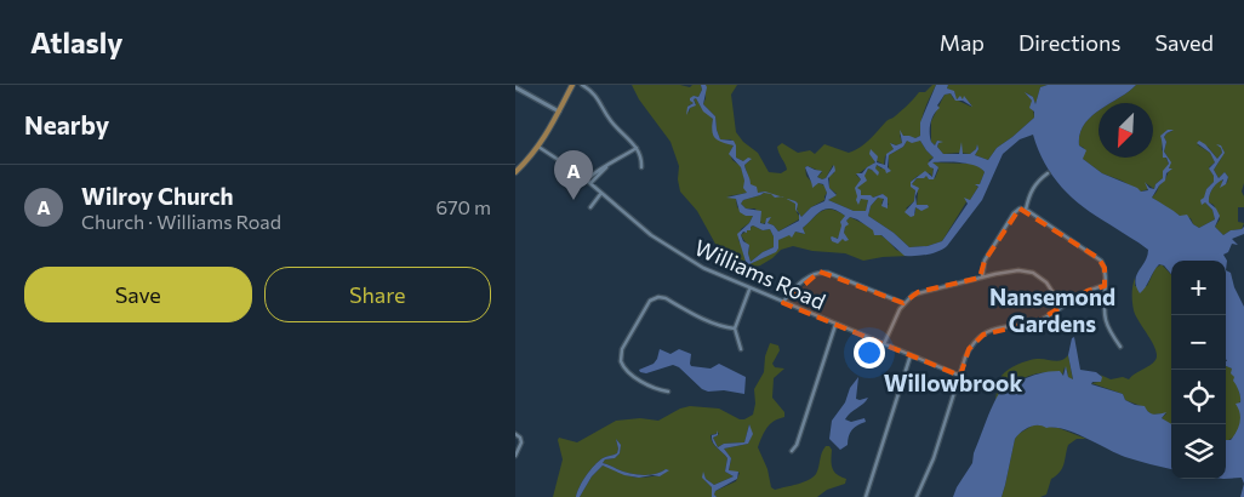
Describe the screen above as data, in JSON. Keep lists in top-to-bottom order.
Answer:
{
  "streets": {
    "street": ["Williams Road"]
  },
  "districts": ["Nansemond Gardens", "Willowbrook"],
  "north": "bottom left",
  "page": {
    "header": "Atlasly",
    "nav": ["Map", "Directions", "Saved"],
    "heading": "Nearby",
    "pins": "A",
    "list": [
      {
        "mark": "A",
        "name": "Wilroy Church",
        "note": "Church · Williams Road",
        "value": "670 m"
      }
    ],
    "buttons": ["Save", "Share"],
    "map_buttons": ["+", "−"]
  }
}
